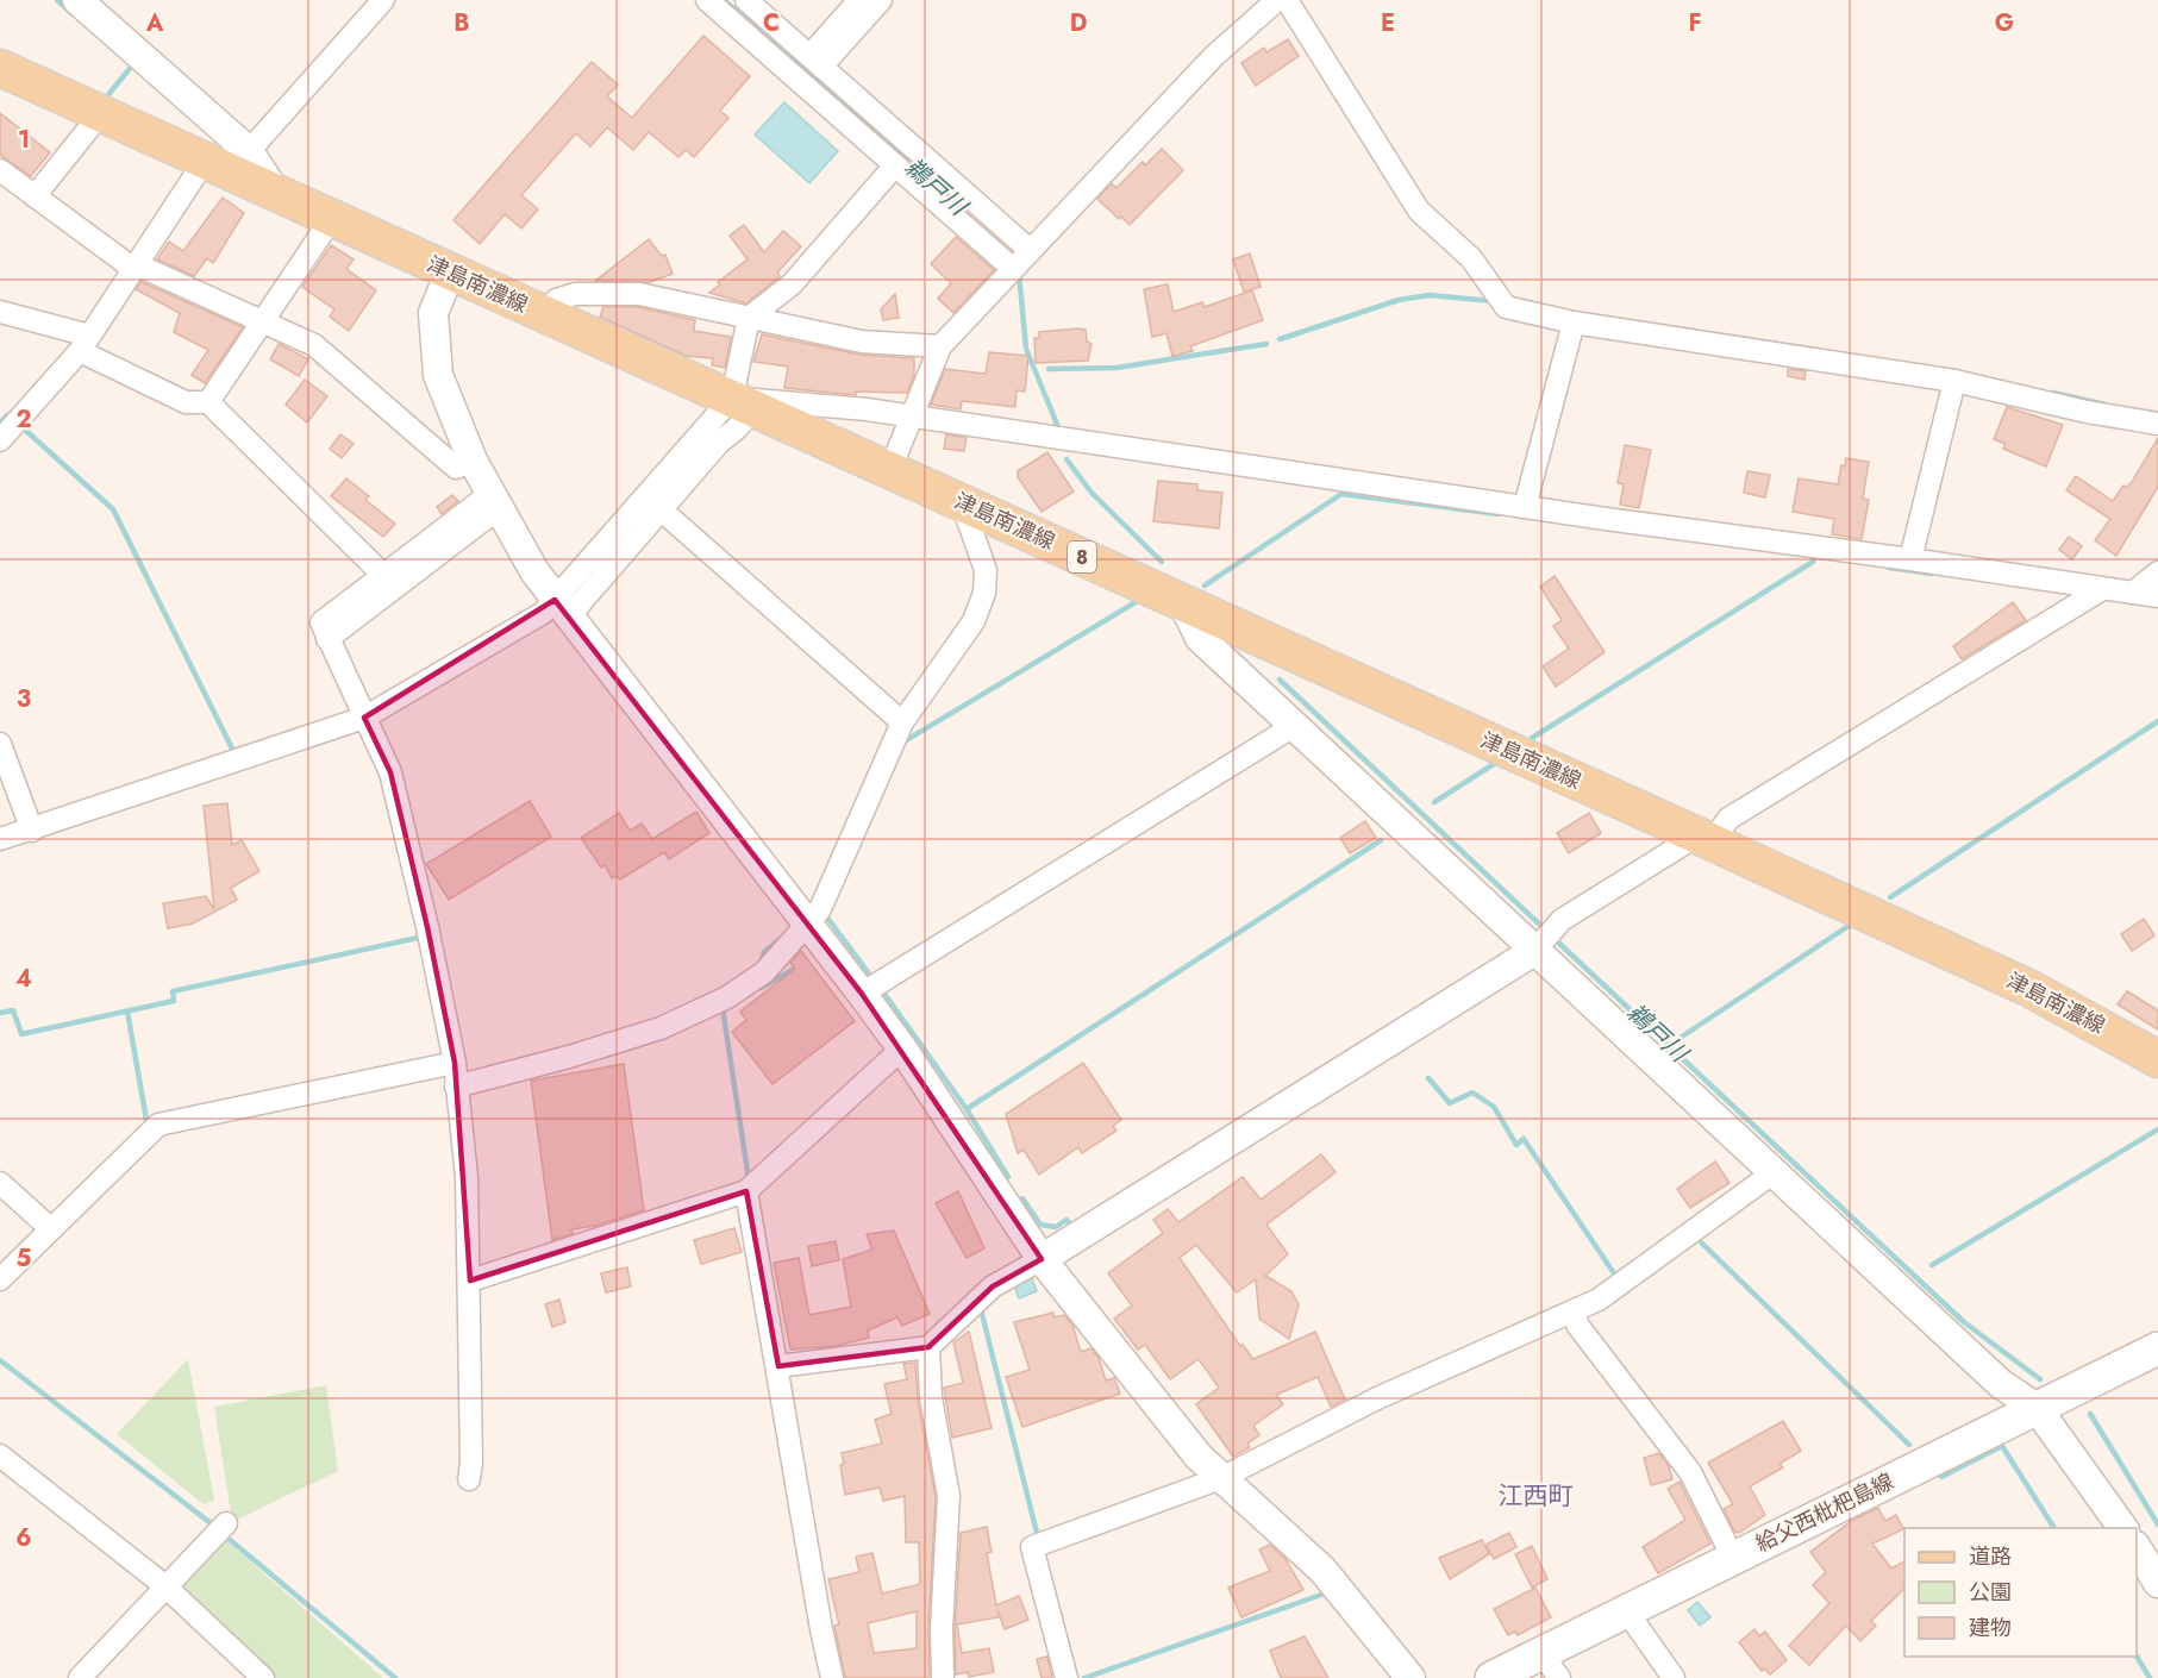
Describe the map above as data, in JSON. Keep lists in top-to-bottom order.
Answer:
{
  "streets": {
    "main road": ["津島南濃線", "8", "給父西枇杷島線"]
  },
  "districts": ["江西町"],
  "water": ["鵜戸川"],
  "legend": ["道路", "公園", "建物"],
  "grid": {
    "columns": [
      "A",
      "B",
      "C",
      "D",
      "E",
      "F",
      "G"
    ],
    "rows": [
      "1",
      "2",
      "3",
      "4",
      "5",
      "6"
    ]
  }
}
